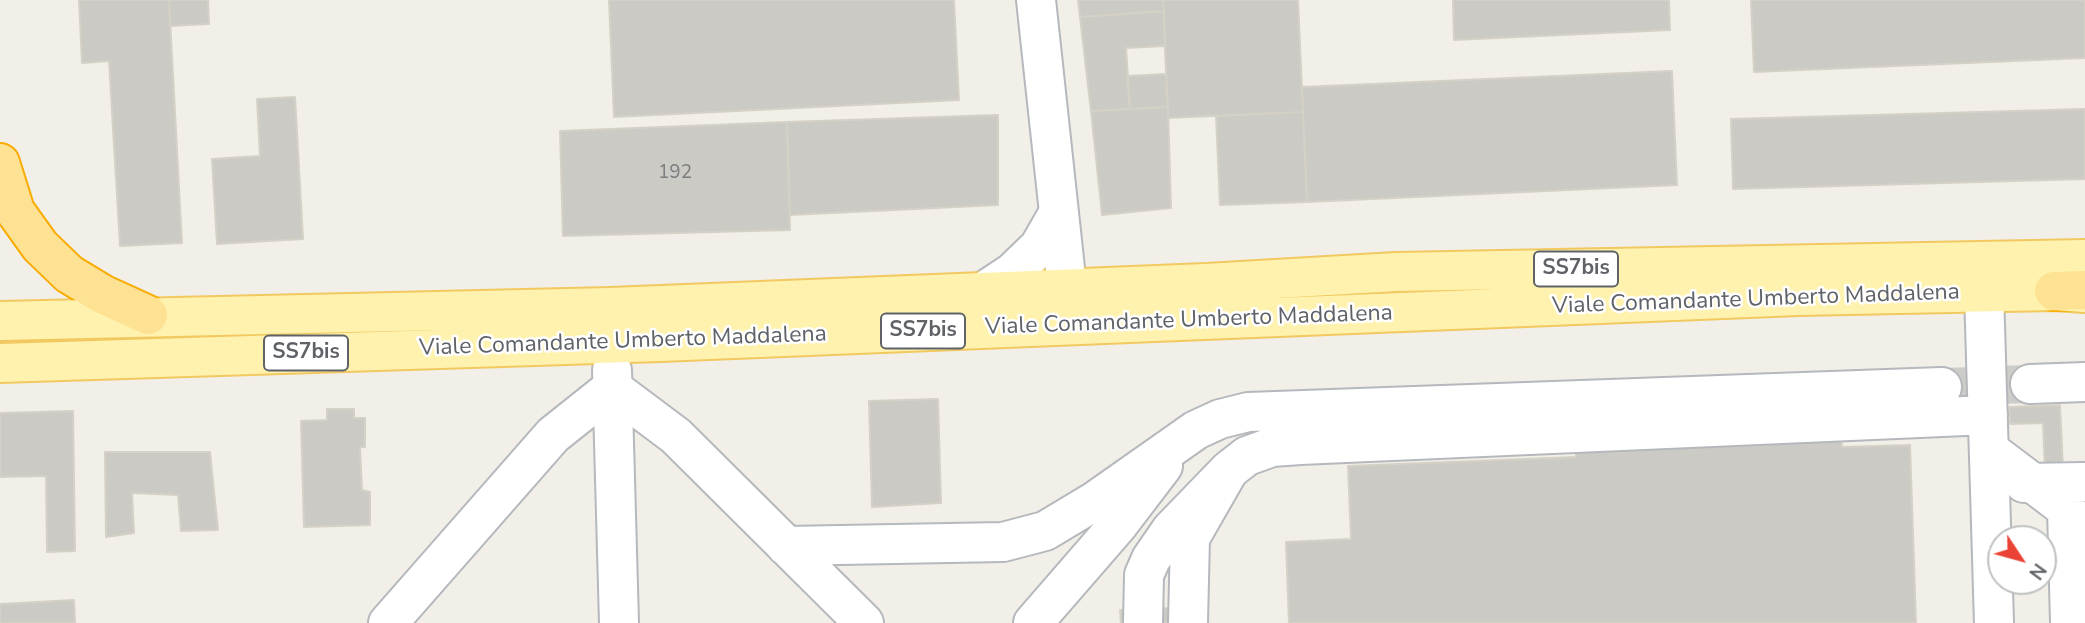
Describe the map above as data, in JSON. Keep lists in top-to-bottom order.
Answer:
{
  "streets": {
    "main road": ["SS7bis", "Viale Comandante Umberto Maddalena"]
  },
  "house_numbers": ["192"],
  "north": "bottom right"
}
